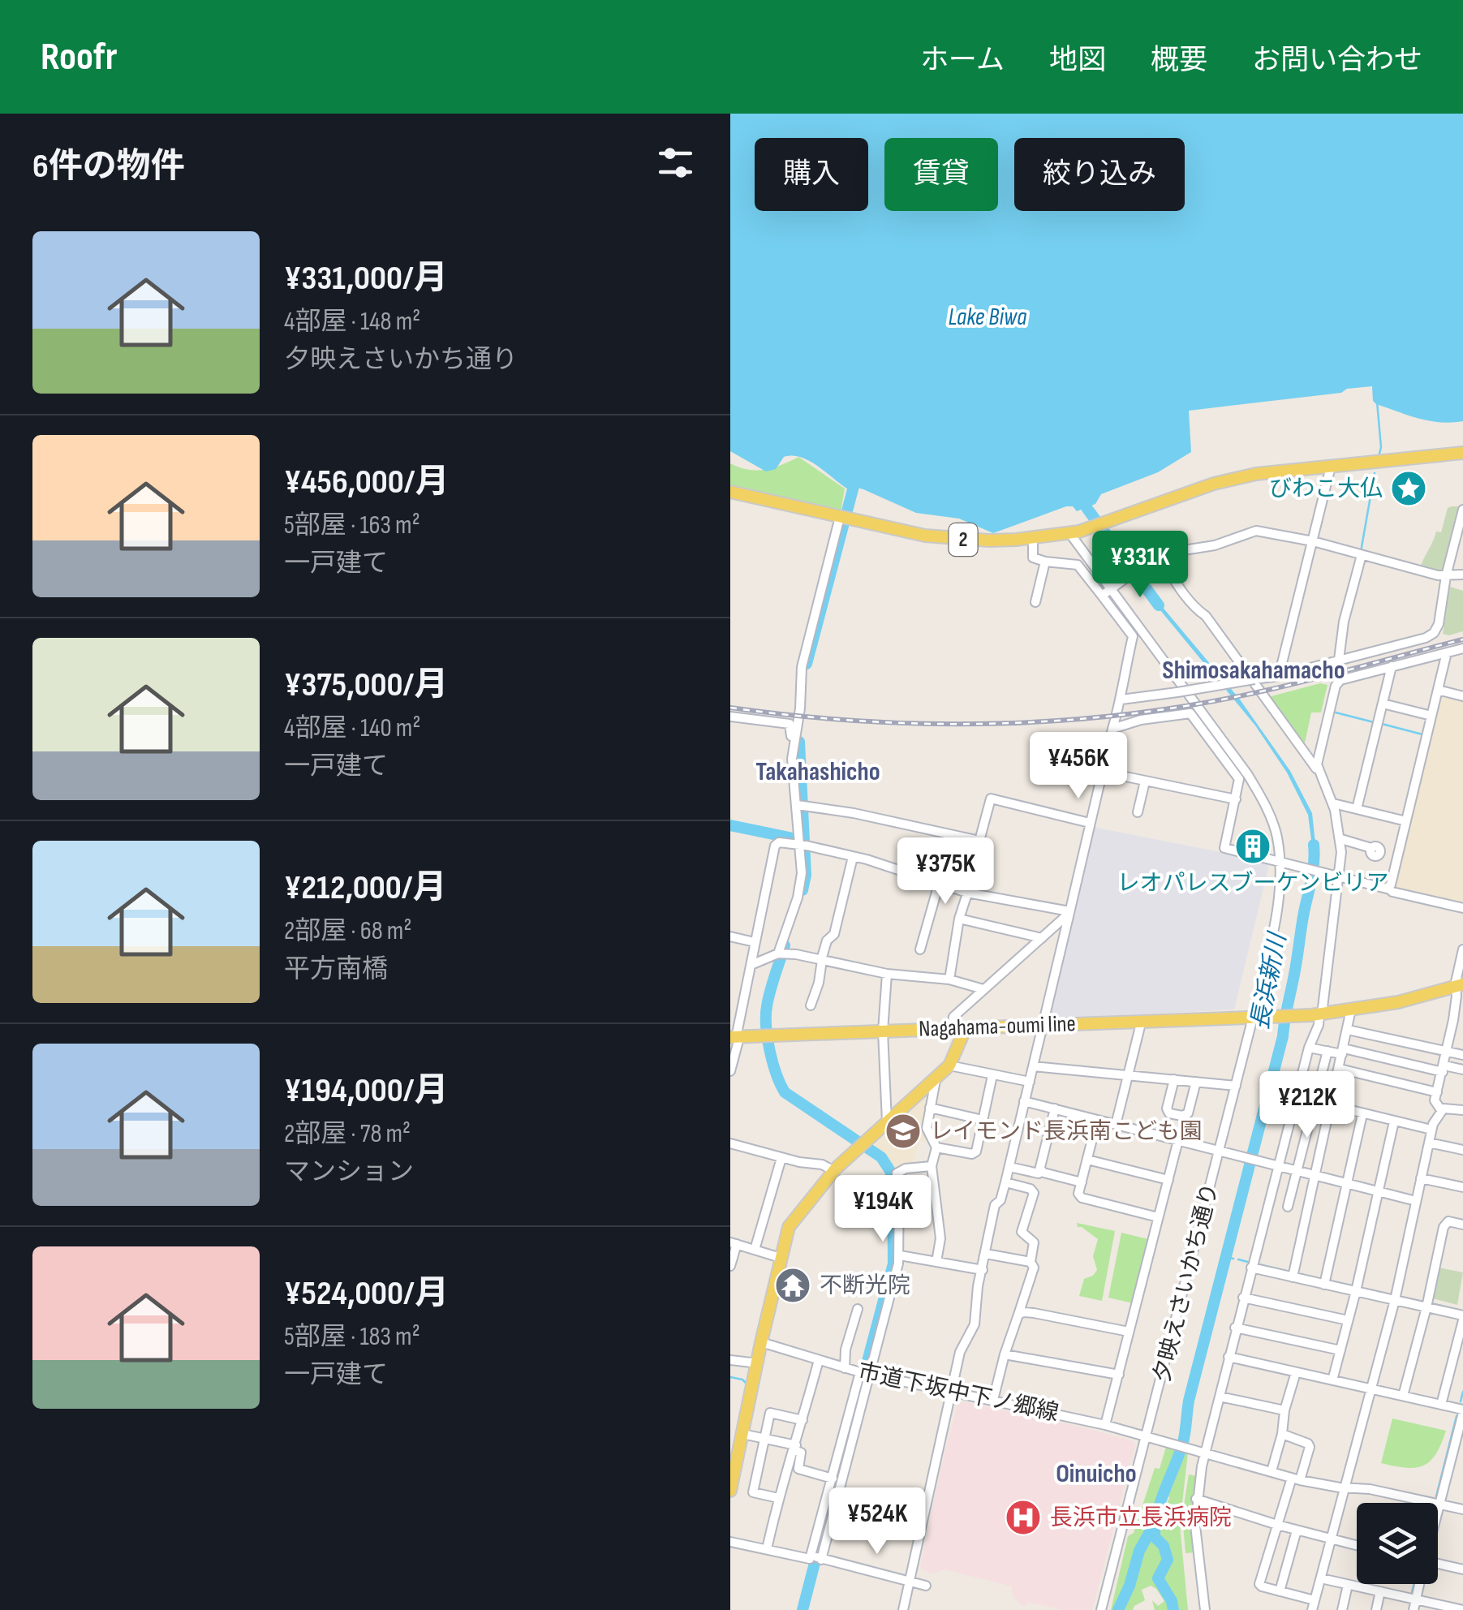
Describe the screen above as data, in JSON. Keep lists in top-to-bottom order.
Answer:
{
  "streets": {
    "main road": ["2", "Nagahama-oumi line"],
    "street": ["夕映えさいかち通り", "市道下坂中下ノ郷線"]
  },
  "crossings": [
    ["2", "夕映えさいかち通り"],
    ["Nagahama-oumi line", "夕映えさいかち通り"],
    ["夕映えさいかち通り", "市道下坂中下ノ郷線"]
  ],
  "districts": ["Shimosakahamacho", "Takahashicho", "Oinuicho"],
  "water": ["Lake Biwa", "長浜新川"],
  "places": {
    "place": ["びわこ大仏"],
    "building": ["レオパレスブーケンビリア"],
    "school or university": ["レイモンド長浜南こども園"],
    "temple": ["不断光院"],
    "hospital": ["長浜市立長浜病院"]
  },
  "page": {
    "header": "Roofr",
    "nav": [
      "ホーム",
      "地図",
      "概要",
      "お問い合わせ"
    ],
    "heading": "6件の物件",
    "chip": ["購入", "賃貸", "絞り込み"],
    "list": [
      {
        "name": "¥331,000/月",
        "note": "4部屋 · 148 m² · 夕映えさいかち通り"
      },
      {
        "name": "¥456,000/月",
        "note": "5部屋 · 163 m² · 一戸建て"
      },
      {
        "name": "¥375,000/月",
        "note": "4部屋 · 140 m² · 一戸建て"
      },
      {
        "name": "¥212,000/月",
        "note": "2部屋 · 68 m² · 平方南橋"
      },
      {
        "name": "¥194,000/月",
        "note": "2部屋 · 78 m² · マンション"
      },
      {
        "name": "¥524,000/月",
        "note": "5部屋 · 183 m² · 一戸建て"
      }
    ],
    "price": [
      "¥331K",
      "¥456K",
      "¥375K",
      "¥212K",
      "¥194K",
      "¥524K"
    ]
  }
}
